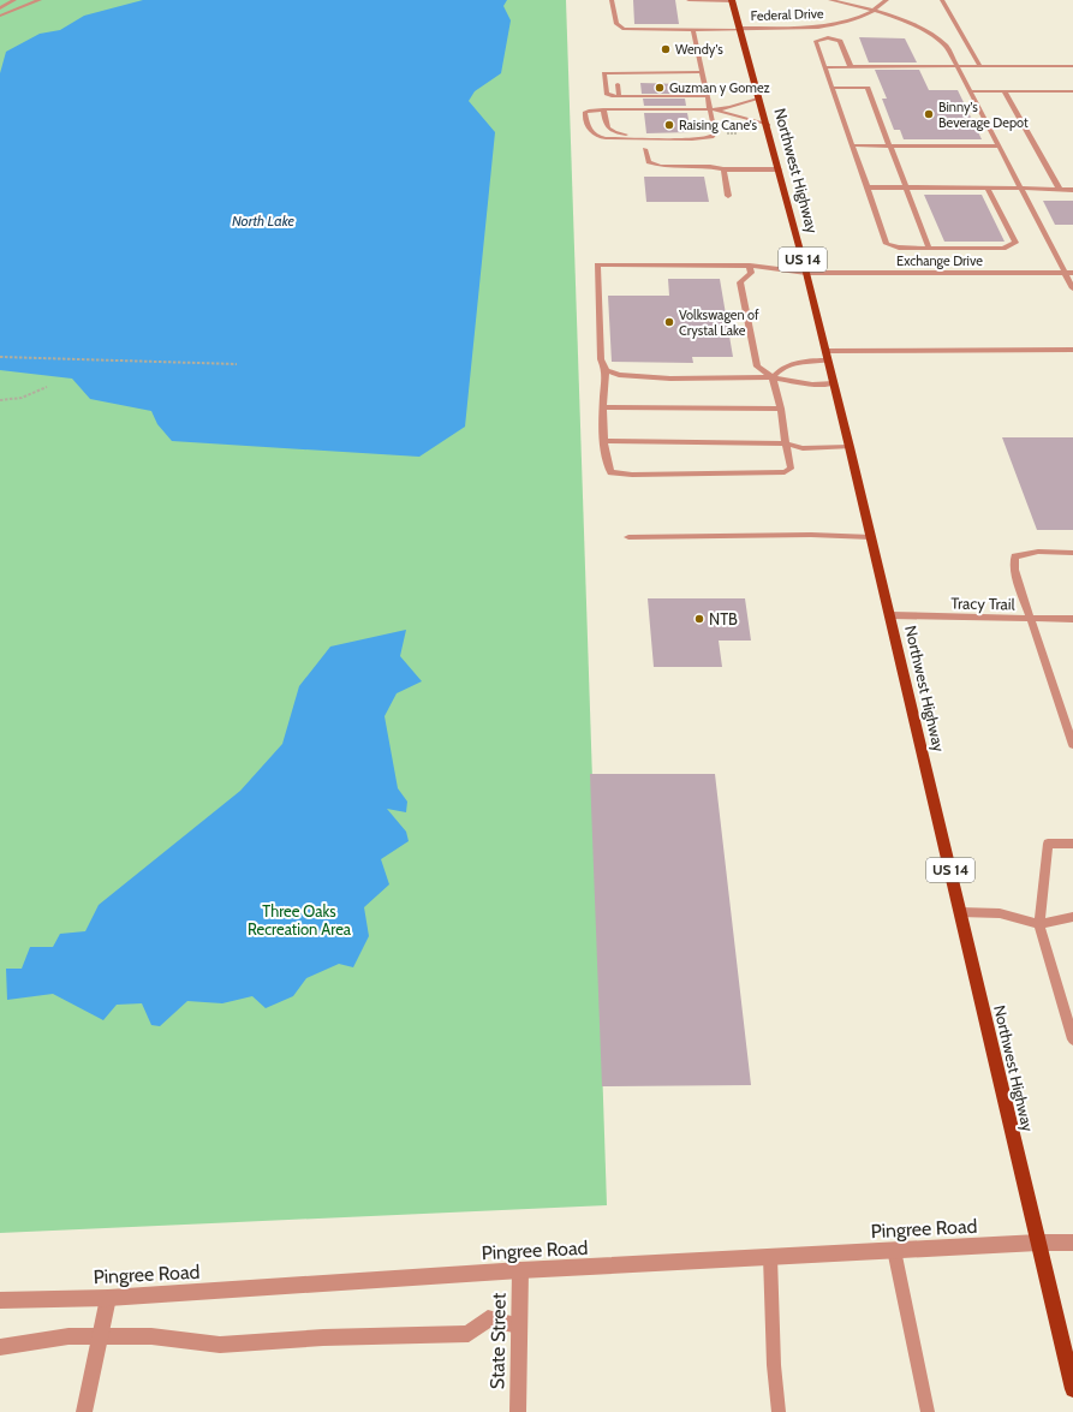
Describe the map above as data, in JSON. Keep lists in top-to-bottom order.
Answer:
{
  "streets": {
    "main road": ["Northwest Highway", "US 14"],
    "street": ["Pingree Road", "State Street"],
    "lane": ["Federal Drive", "Exchange Drive", "Tracy Trail"]
  },
  "crossings": [
    ["Federal Drive", "Northwest Highway"],
    ["Northwest Highway", "Exchange Drive"],
    ["Northwest Highway", "Tracy Trail"],
    ["Northwest Highway", "Pingree Road"],
    ["Pingree Road", "State Street"]
  ],
  "water": ["North Lake"],
  "parks": ["Three Oaks Recreation Area"],
  "places": [
    "Wendy's",
    "Guzman y Gomez",
    "Binny's Beverage Depot",
    "Raising Cane's",
    "Volkswagen of Crystal Lake",
    "NTB"
  ]
}
